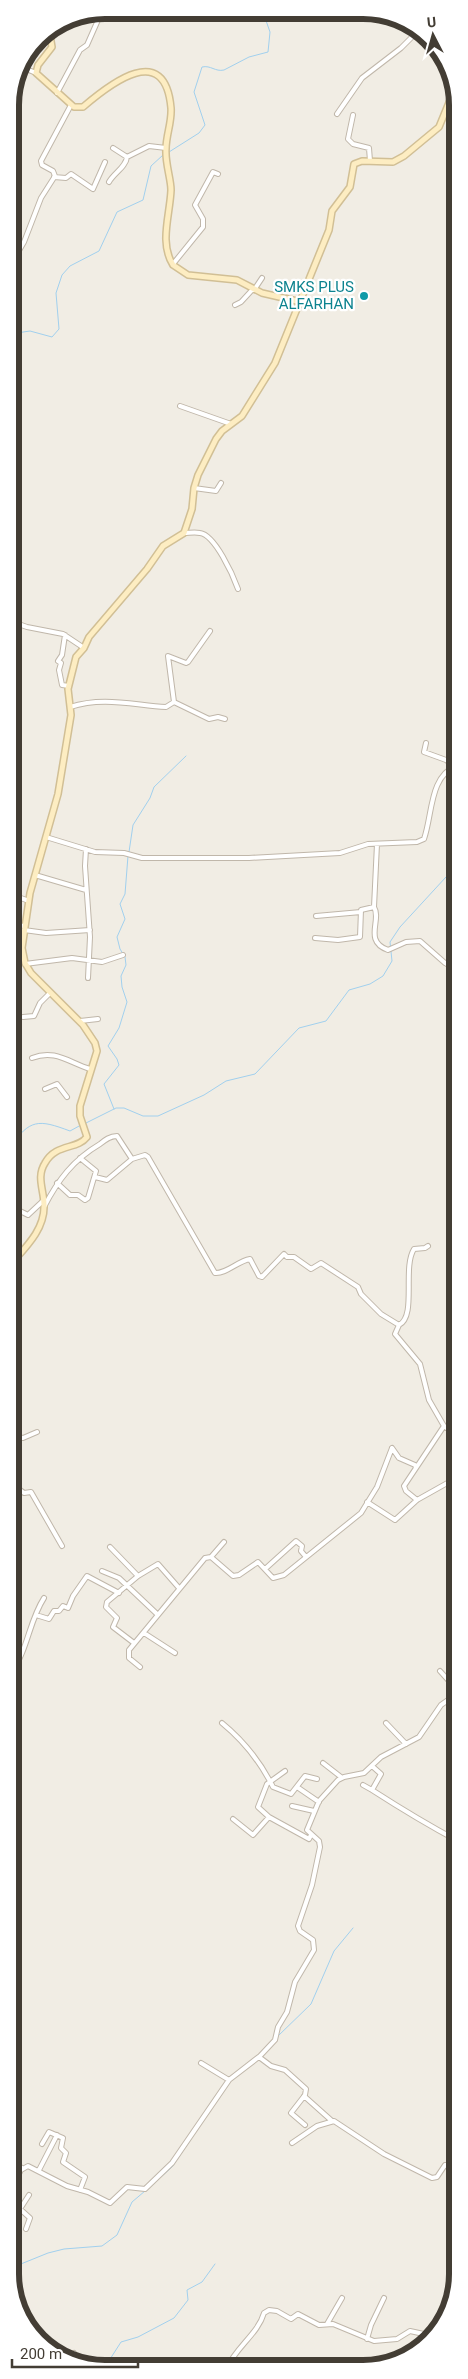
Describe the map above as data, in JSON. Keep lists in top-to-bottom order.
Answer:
{
  "places": ["SMKS PLUS ALFARHAN"],
  "scale_bar": "200 m",
  "north": "top"
}
